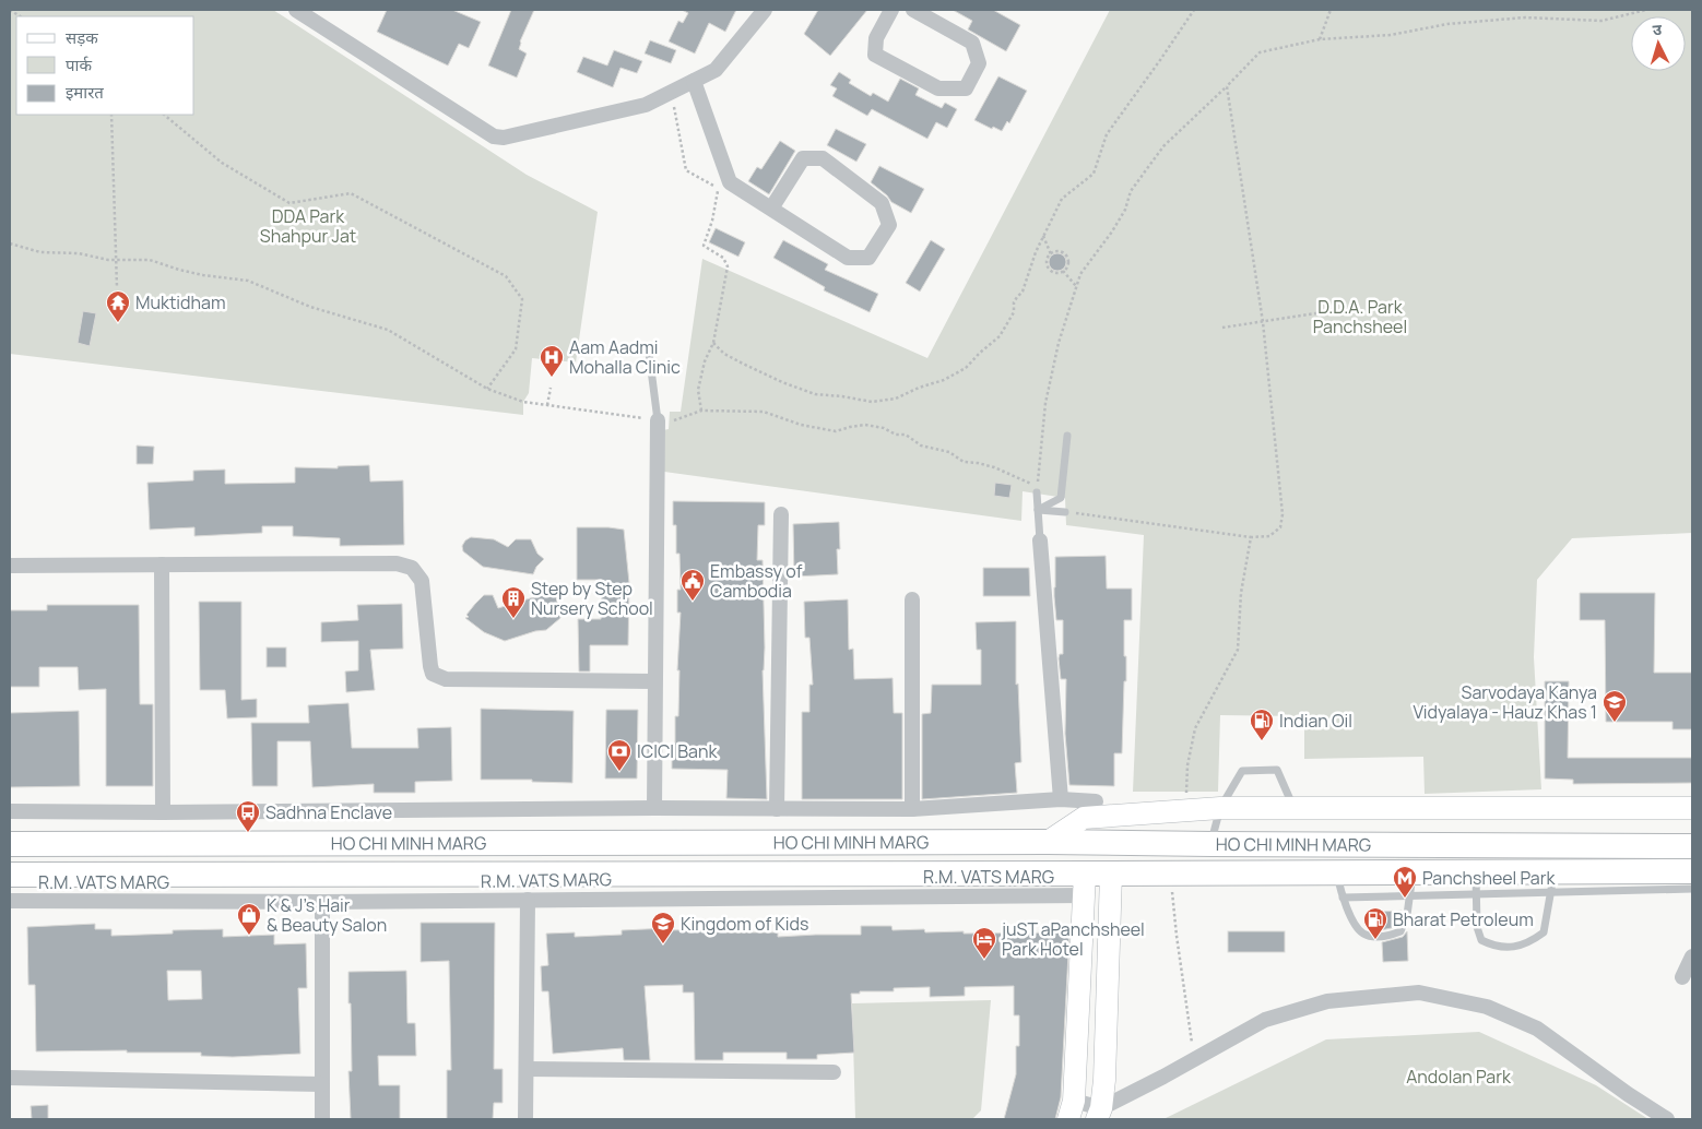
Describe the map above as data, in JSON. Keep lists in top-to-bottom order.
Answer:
{
  "streets": {
    "main road": ["HO CHI MINH MARG"],
    "street": ["R.M. VATS MARG"]
  },
  "crossings": [
    ["HO CHI MINH MARG", "R.M. VATS MARG"]
  ],
  "parks": ["DDA Park Shahpur Jat", "D.D.A. Park Panchsheel", "Andolan Park"],
  "places": {
    "temple": ["Muktidham"],
    "hospital": ["Aam Aadmi Mohalla Clinic"],
    "public building": ["Embassy of Cambodia"],
    "building": ["Step by Step Nursery School"],
    "school or university": ["Sarvodaya Kanya Vidyalaya - Hauz Khas 1", "Kingdom of Kids"],
    "fuel station": ["Indian Oil", "Bharat Petroleum"],
    "bank": ["ICICI Bank"],
    "bus stop": ["Sadhna Enclave"],
    "metro station": ["Panchsheel Park"],
    "shop": ["K & J's Hair & Beauty Salon"],
    "hotel": ["juST aPanchsheel Park Hotel"]
  },
  "legend": ["सड़क", "पार्क", "इमारत"],
  "north": "top"
}
